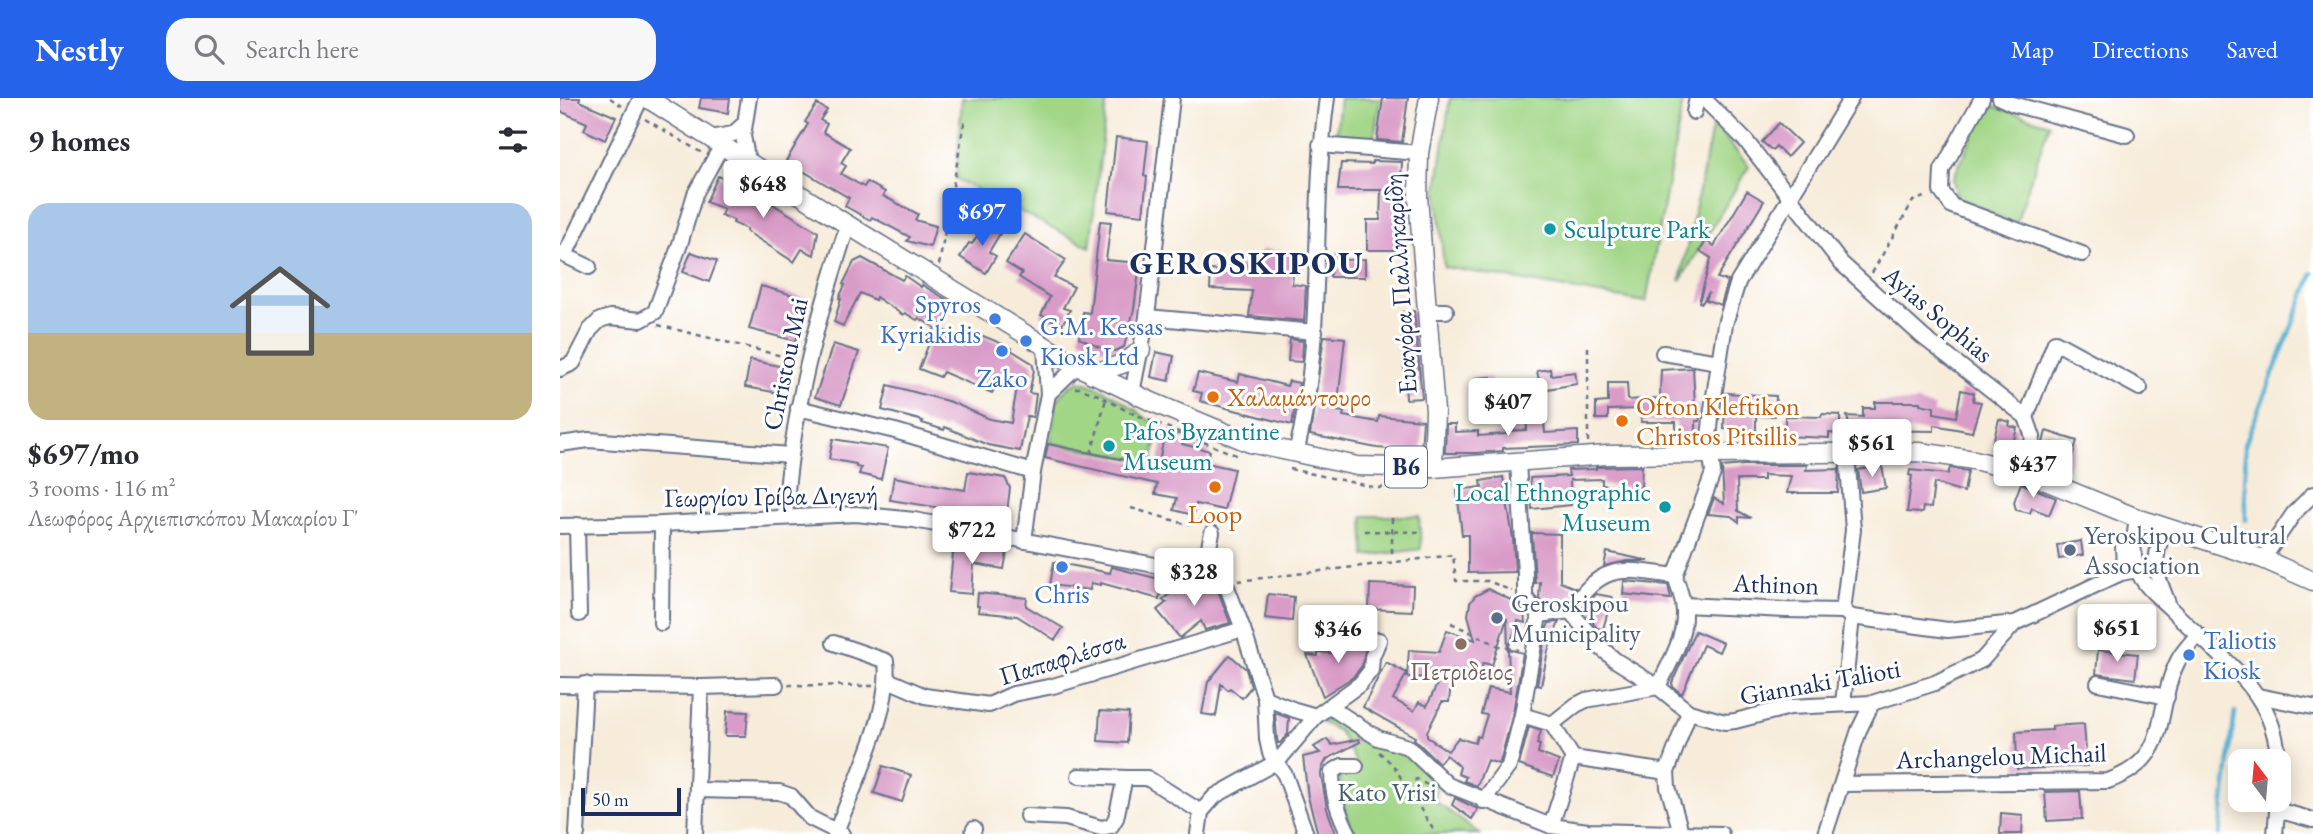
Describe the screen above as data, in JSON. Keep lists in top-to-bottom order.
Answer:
{
  "streets": {
    "main road": ["Ευαγόρα Παλληκαρίδη", "B6"],
    "street": [
      "Ayias Sophias",
      "Christou Mai",
      "Γεωργίου Γρίβα Διγενή",
      "Athinon",
      "Παπαφλέσσα",
      "Giannaki Talioti",
      "Archangelou Michail"
    ]
  },
  "crossings": [
    ["Ευαγόρα Παλληκαρίδη", "B6"],
    ["Christou Mai", "B6"],
    ["Christou Mai", "Γεωργίου Γρίβα Διγενή"],
    ["Athinon", "Giannaki Talioti"]
  ],
  "districts": ["GEROSKIPOU"],
  "parks": ["Kato Vrisi"],
  "places": [
    "Sculpture Park",
    "Spyros Kyriakidis",
    "G.M. Kessas Kiosk Ltd",
    "Zako",
    "Χαλαμάντουρο",
    "Ofton Kleftikon Christos Pitsillis",
    "Pafos Byzantine Museum",
    "Loop",
    "Local Ethnographic Museum",
    "Yeroskipou Cultural Association",
    "Chris",
    "Geroskipou Municipality",
    "Πετριδειος",
    "Taliotis Kiosk"
  ],
  "scale_bar": "50 m",
  "north": "top",
  "page": {
    "header": "Nestly",
    "search": "Search here",
    "nav": ["Map", "Directions", "Saved"],
    "heading": "9 homes",
    "price": [
      "$648",
      "$697",
      "$407",
      "$561",
      "$437",
      "$722",
      "$328",
      "$651",
      "$346"
    ],
    "list": [
      {
        "name": "$697/mo",
        "note": "3 rooms · 116 m² · Λεωφόρος Αρχιεπισκόπου Μακαρίου Γ'"
      }
    ],
    "scale": "50 m"
  }
}
